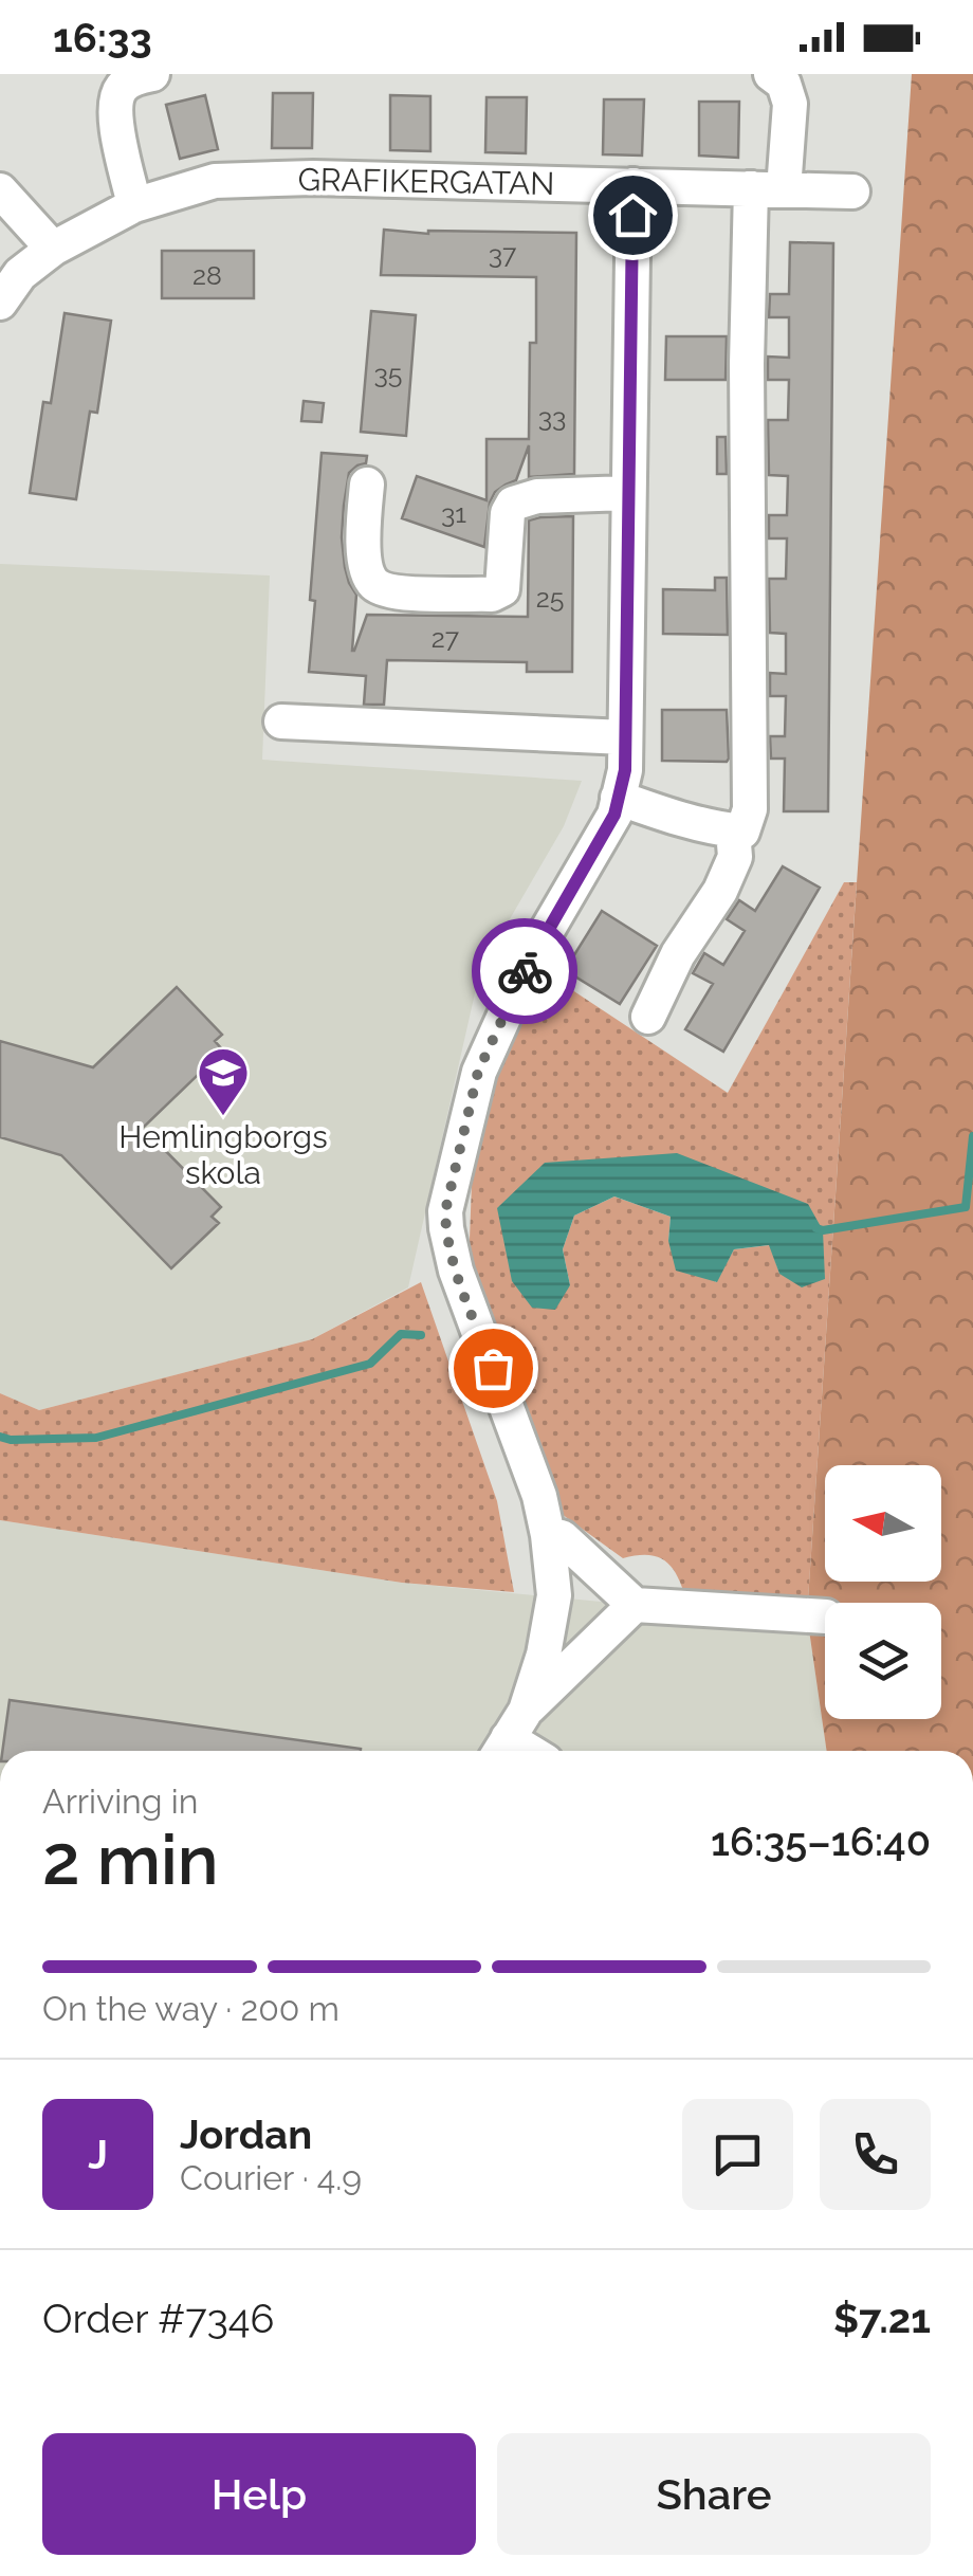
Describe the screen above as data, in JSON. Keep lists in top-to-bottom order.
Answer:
{
  "streets": {
    "street": ["GRAFIKERGATAN"]
  },
  "places": {
    "school or university": ["Hemlingborgs skola"]
  },
  "house_numbers": [
    "37",
    "28",
    "35",
    "33",
    "31",
    "25",
    "27"
  ],
  "north": "left",
  "page": {
    "status": "16:33",
    "heading": ["2 min", "Arriving in", "16:35–16:40"],
    "panel": [
      "Jordan",
      "Courier · 4.9",
      "Order #7346",
      "$7.21"
    ],
    "bar": "On the way · 200 m",
    "round": "J",
    "buttons": ["Help", "Share"]
  }
}
